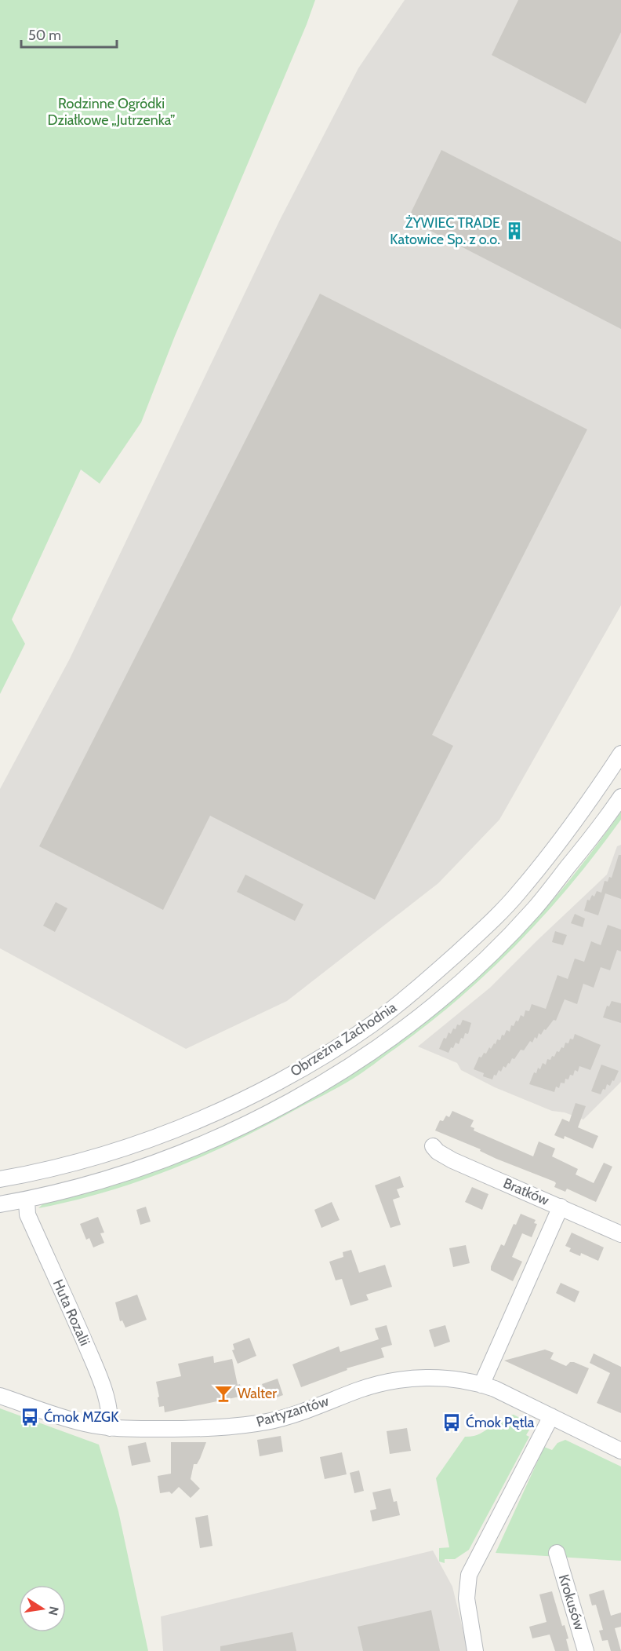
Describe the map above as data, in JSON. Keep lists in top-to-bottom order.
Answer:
{
  "streets": {
    "street": [
      "Obrzeżna Zachodnia",
      "Bratków",
      "Huta Rozalii",
      "Partyzantów",
      "Krokusów"
    ]
  },
  "crossings": [
    ["Obrzeżna Zachodnia", "Huta Rozalii"],
    ["Huta Rozalii", "Partyzantów"]
  ],
  "parks": ["Rodzinne Ogródki Działkowe „Jutrzenka”"],
  "places": {
    "building": ["ŻYWIEC TRADE Katowice Sp. z o.o."],
    "bar": ["Walter"],
    "bus stop": ["Ćmok MZGK", "Ćmok Pętla"]
  },
  "scale_bar": "50 m",
  "north": "right"
}
